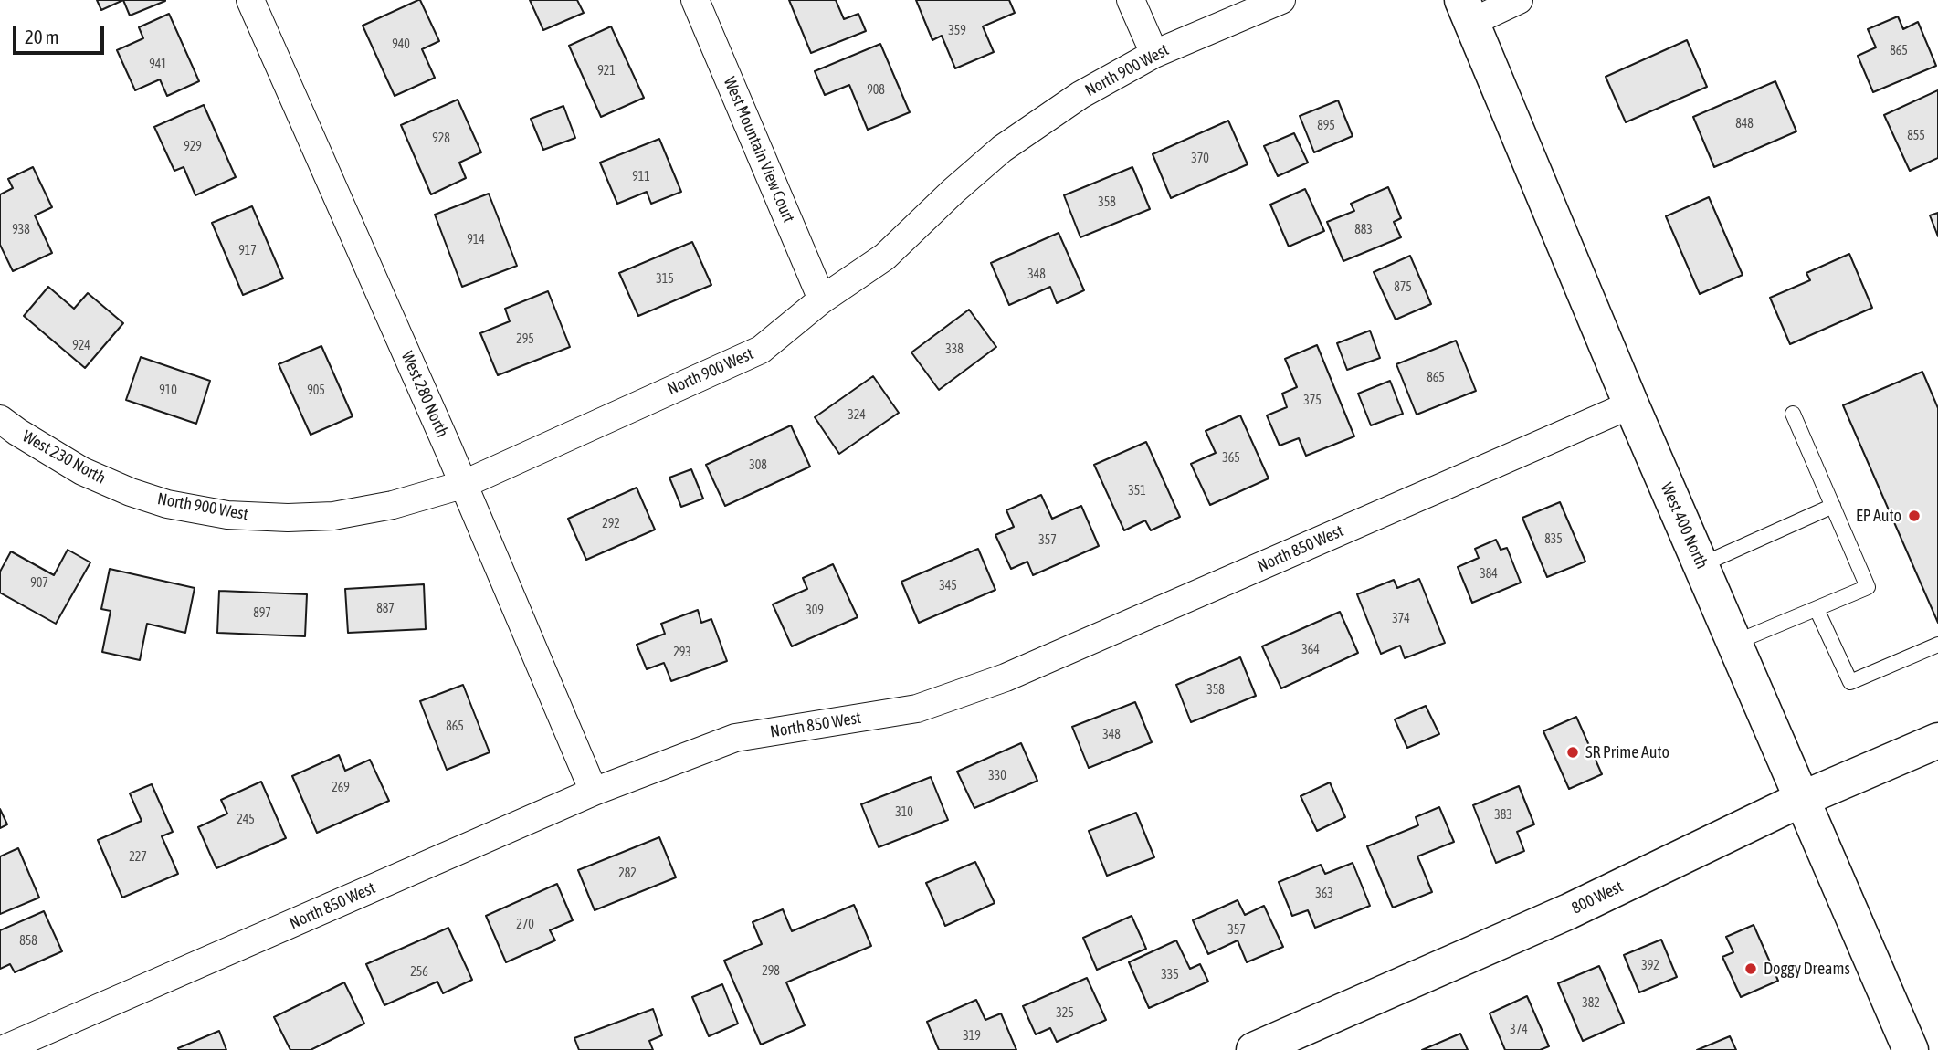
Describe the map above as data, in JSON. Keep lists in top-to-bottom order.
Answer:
{
  "streets": {
    "main road": ["West 400 North", "800 West"],
    "street": [
      "North 900 West",
      "West Mountain View Court",
      "West 280 North",
      "West 230 North",
      "North 850 West"
    ]
  },
  "crossings": [
    ["North 900 West", "West Mountain View Court"],
    ["North 900 West", "West 280 North"],
    ["North 900 West", "West 230 North"],
    ["West 280 North", "North 850 West"],
    ["West 400 North", "North 850 West"],
    ["West 400 North", "800 West"]
  ],
  "places": ["EP Auto", "SR Prime Auto", "Doggy Dreams"],
  "house_numbers": [
    "359",
    "940",
    "865",
    "941",
    "921",
    "908",
    "848",
    "895",
    "855",
    "928",
    "929",
    "370",
    "911",
    "358",
    "938",
    "883",
    "914",
    "917",
    "348",
    "315",
    "875",
    "295",
    "924",
    "338",
    "865",
    "910",
    "905",
    "375",
    "324",
    "365",
    "308",
    "351",
    "292",
    "835",
    "357",
    "384",
    "907",
    "345",
    "887",
    "309",
    "897",
    "374",
    "364",
    "293",
    "358",
    "865",
    "348",
    "330",
    "269",
    "310",
    "383",
    "245",
    "227",
    "282",
    "363",
    "270",
    "357",
    "858",
    "392",
    "298",
    "256",
    "335",
    "382",
    "325",
    "374",
    "319"
  ],
  "scale_bar": "20 m"
}
